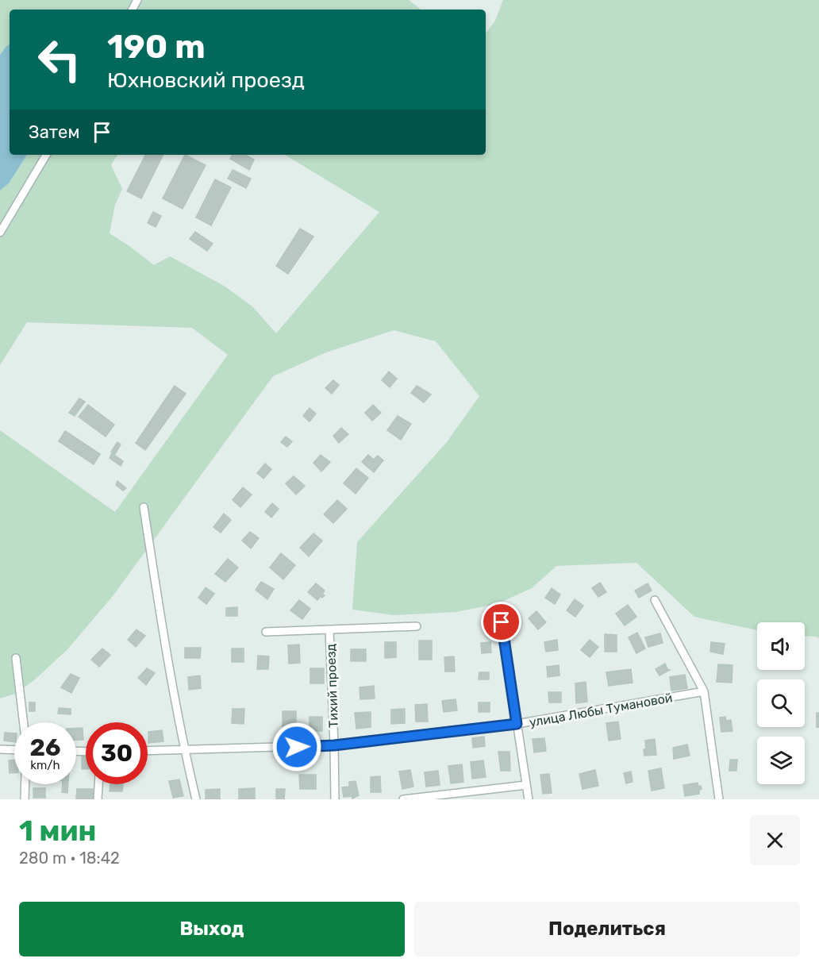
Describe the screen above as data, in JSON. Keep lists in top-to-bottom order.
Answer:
{
  "streets": {
    "street": ["Тихий проезд", "улица Любы Тумановой"]
  },
  "crossings": [
    ["Тихий проезд", "улица Любы Тумановой"]
  ],
  "page": {
    "turn": ["190 m", "Юхновский проезд"],
    "then": "Затем",
    "speed": "26 km/h",
    "limit": "30",
    "heading": ["1 мин", "280 m · 18:42"],
    "buttons": ["Выход", "Поделиться"]
  }
}
